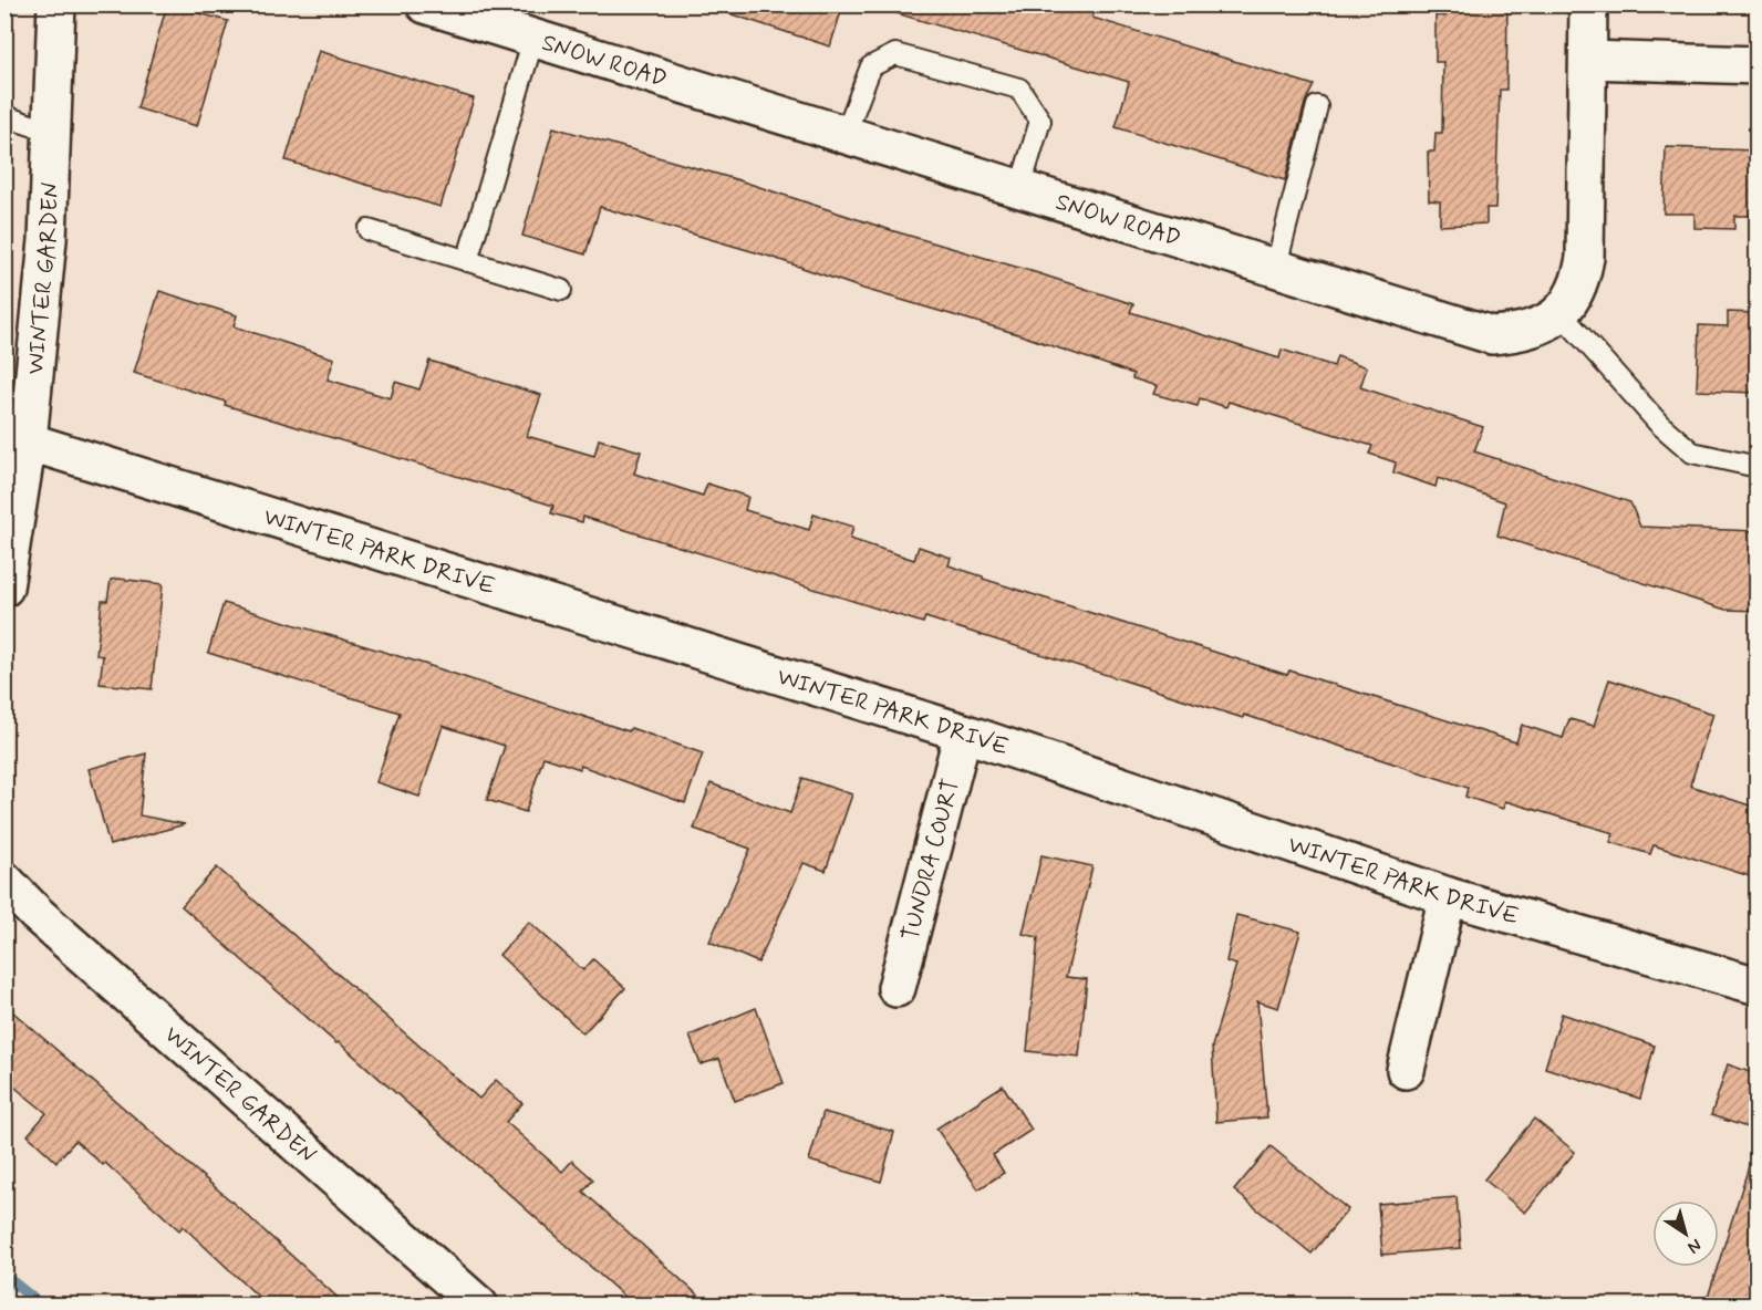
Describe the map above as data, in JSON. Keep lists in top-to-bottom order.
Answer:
{
  "streets": {
    "street": [
      "SNOW ROAD",
      "WINTER GARDEN",
      "WINTER PARK DRIVE",
      "TUNDRA COURT"
    ]
  },
  "crossings": [
    ["WINTER GARDEN", "WINTER PARK DRIVE"],
    ["WINTER PARK DRIVE", "TUNDRA COURT"]
  ],
  "north": "bottom right"
}
